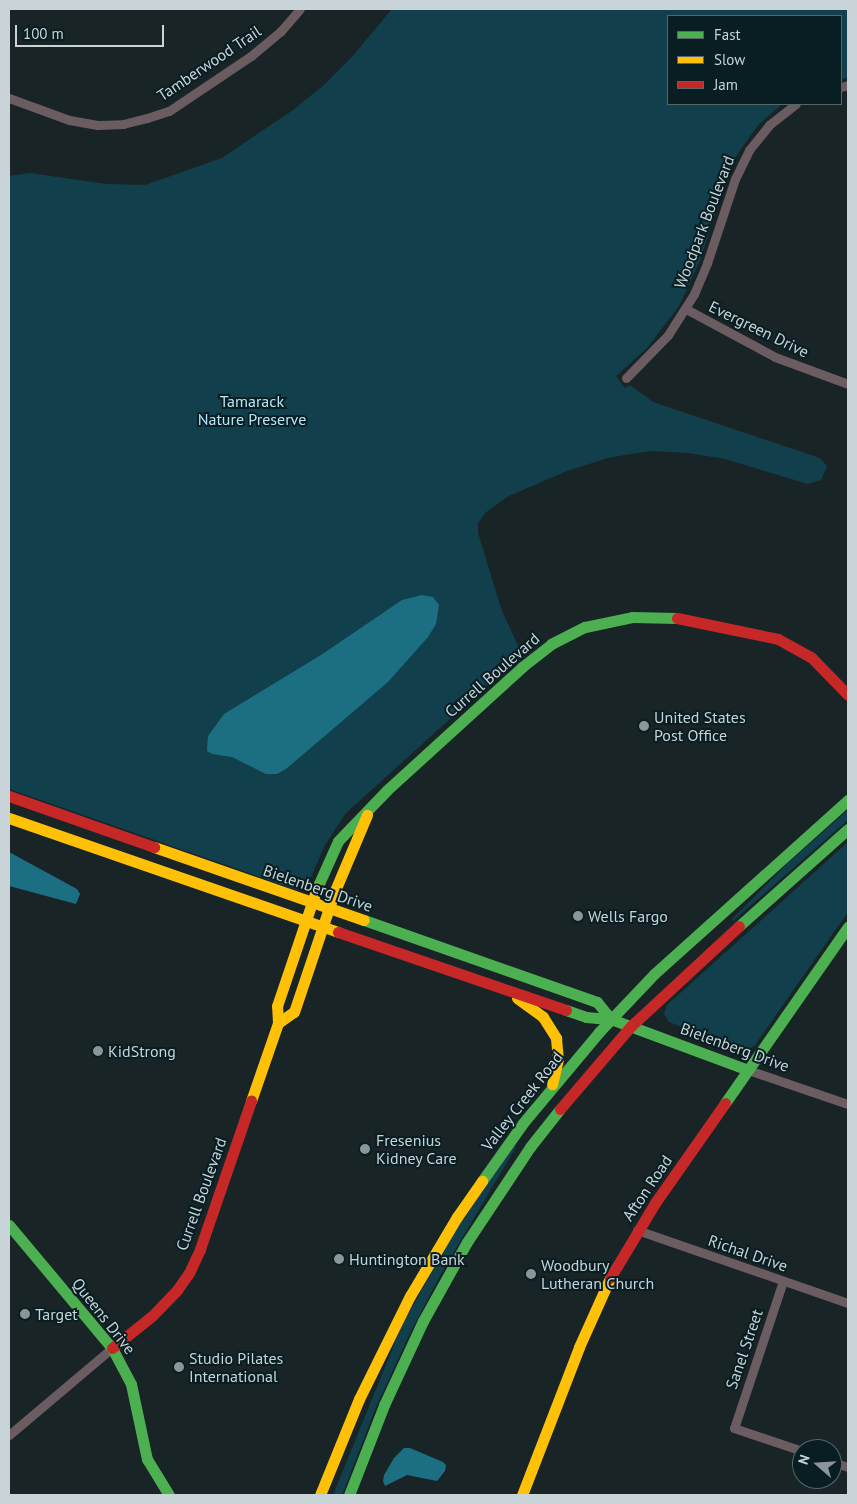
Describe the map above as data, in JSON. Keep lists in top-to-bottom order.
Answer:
{
  "streets": {
    "street": [
      "Tamberwood Trail",
      "Woodpark Boulevard",
      "Evergreen Drive",
      "Currell Boulevard",
      "Bielenberg Drive",
      "Valley Creek Road",
      "Afton Road",
      "Richal Drive",
      "Queens Drive",
      "Sanel Street"
    ]
  },
  "crossings": [
    ["Woodpark Boulevard", "Evergreen Drive"],
    ["Currell Boulevard", "Bielenberg Drive"],
    ["Currell Boulevard", "Queens Drive"],
    ["Bielenberg Drive", "Valley Creek Road"],
    ["Bielenberg Drive", "Afton Road"],
    ["Afton Road", "Richal Drive"],
    ["Richal Drive", "Sanel Street"]
  ],
  "parks": ["Tamarack Nature Preserve"],
  "places": [
    "United States Post Office",
    "Wells Fargo",
    "KidStrong",
    "Fresenius Kidney Care",
    "Huntington Bank",
    "Woodbury Lutheran Church",
    "Target",
    "Studio Pilates International"
  ],
  "legend": ["Fast", "Slow", "Jam"],
  "scale_bar": "100 m",
  "north": "left"
}
